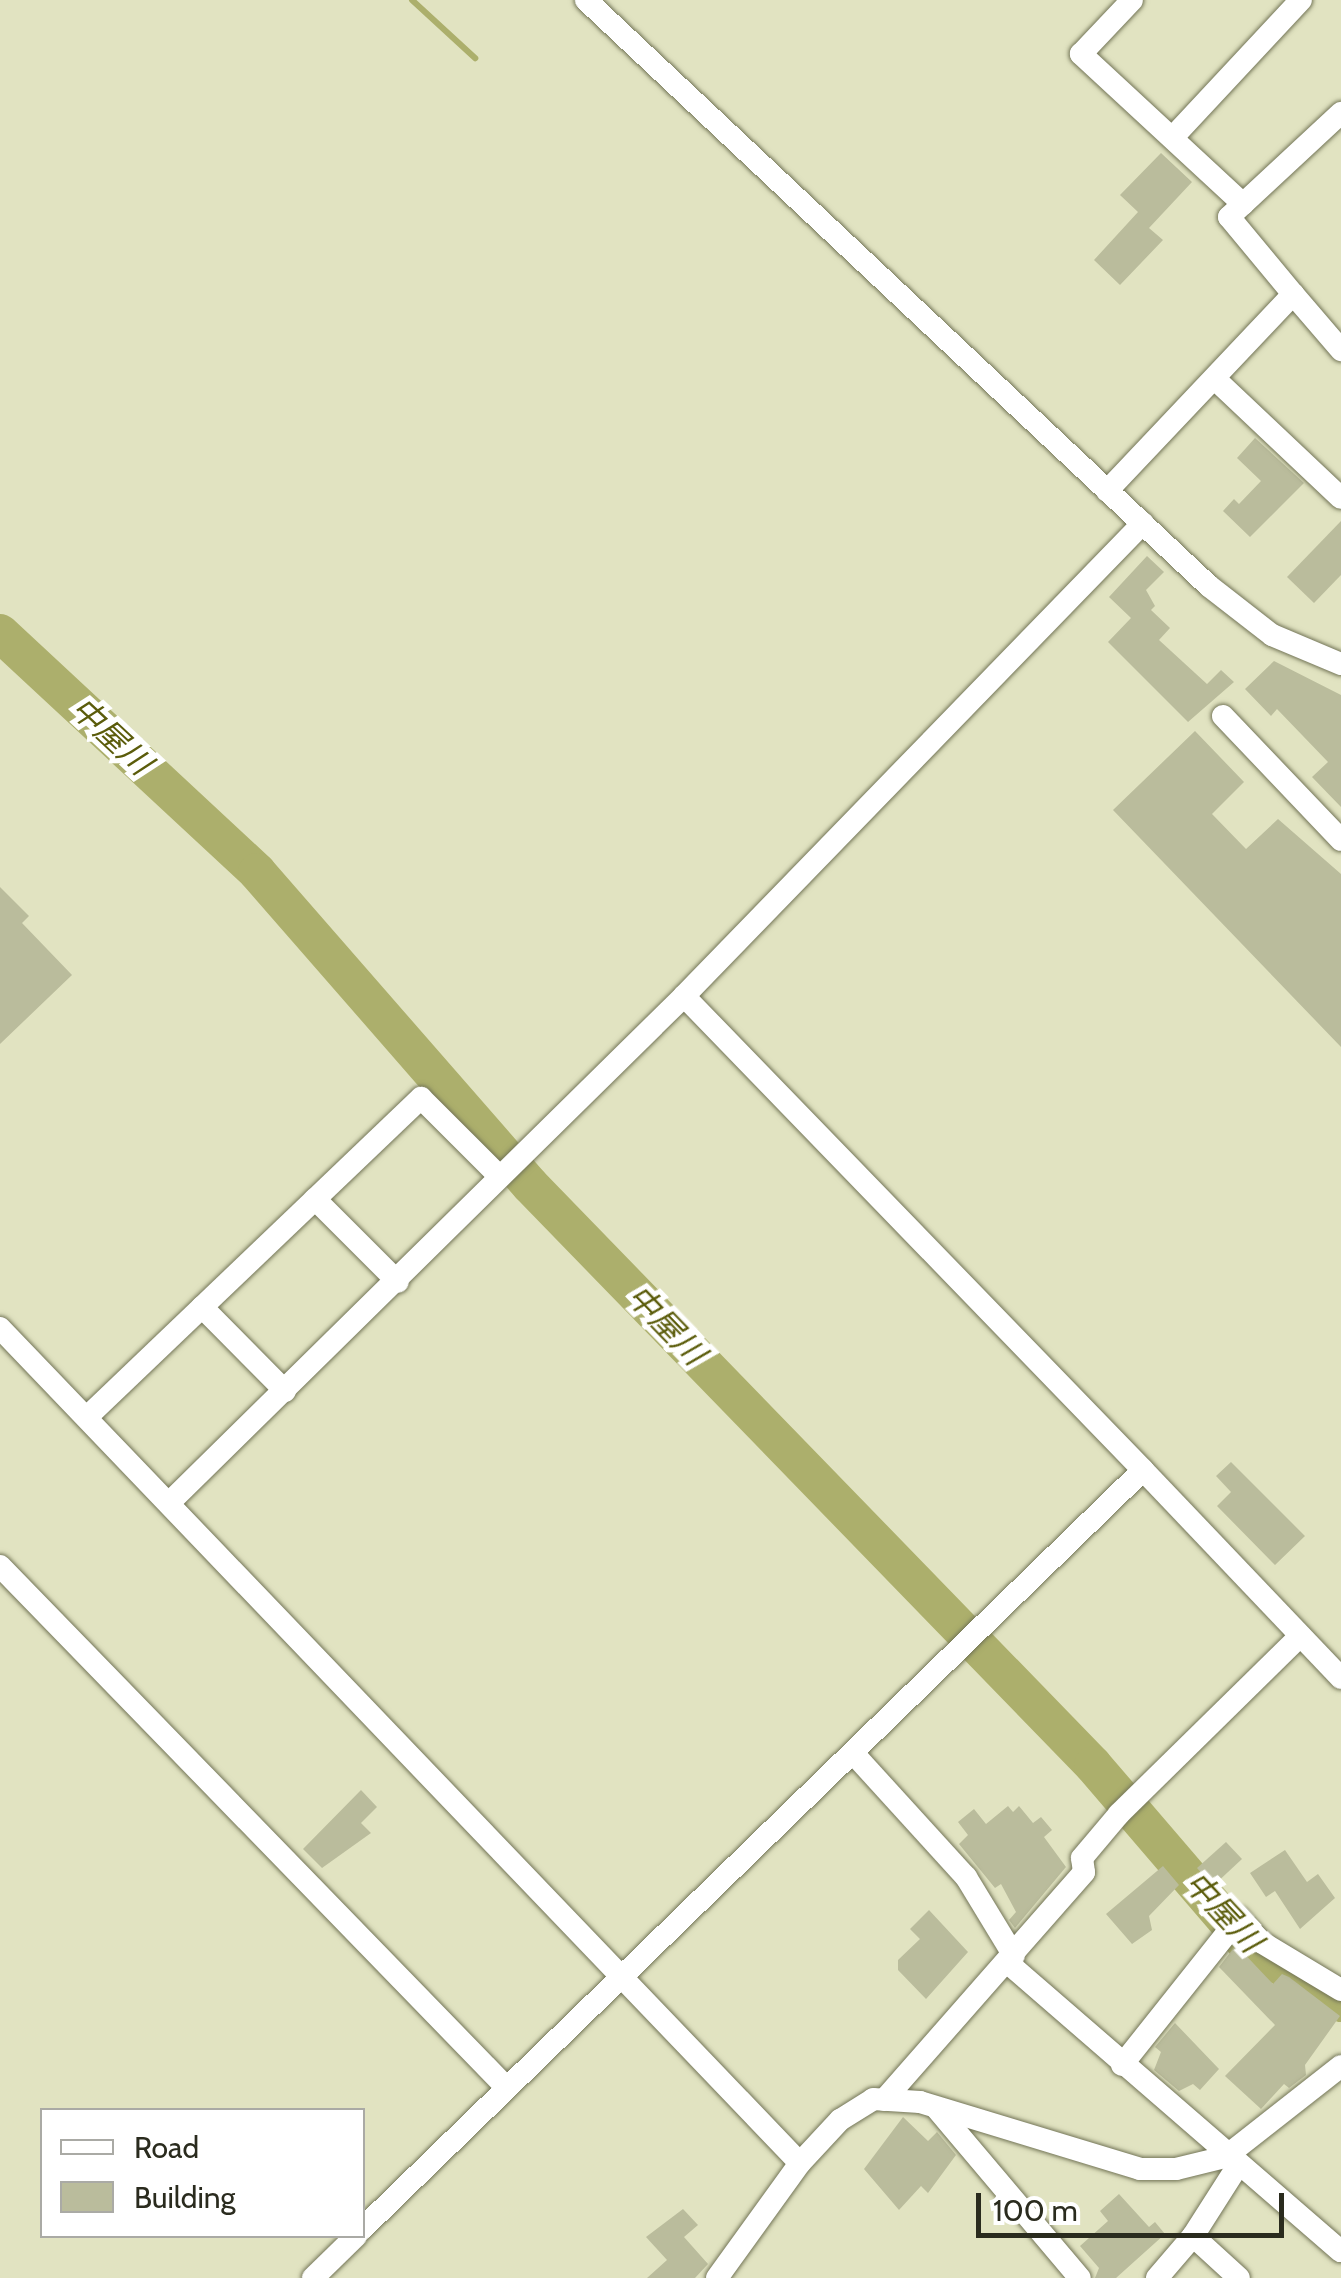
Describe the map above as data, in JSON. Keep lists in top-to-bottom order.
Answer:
{
  "water": ["中屋川"],
  "legend": ["Road", "Building"],
  "scale_bar": "100 m"
}
